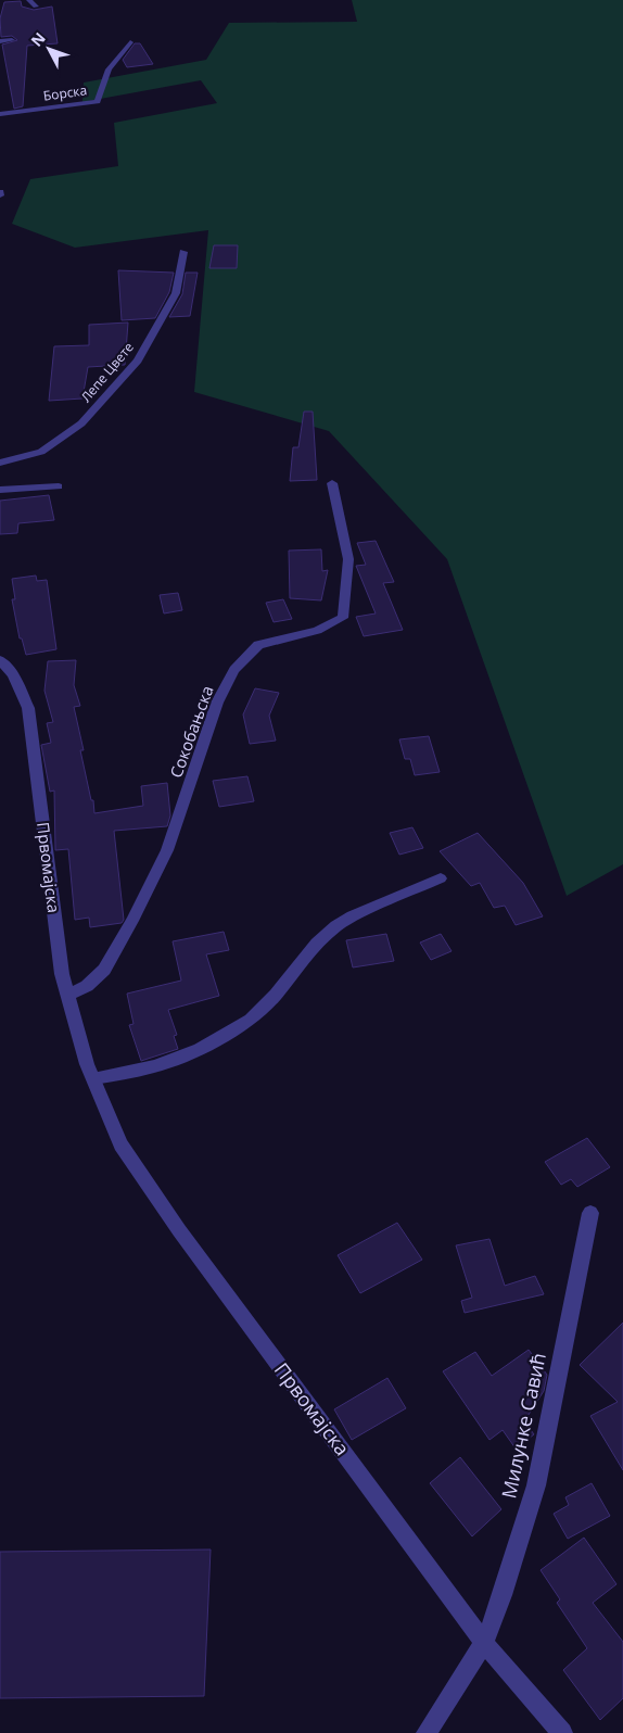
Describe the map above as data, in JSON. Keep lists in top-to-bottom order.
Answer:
{
  "streets": {
    "street": [
      "Борска",
      "Лепе Цвете",
      "Сокобањска",
      "Првомајска",
      "Милунке Савић"
    ]
  },
  "crossings": [
    ["Сокобањска", "Првомајска"],
    ["Првомајска", "Милунке Савић"]
  ],
  "north": "top left"
}
